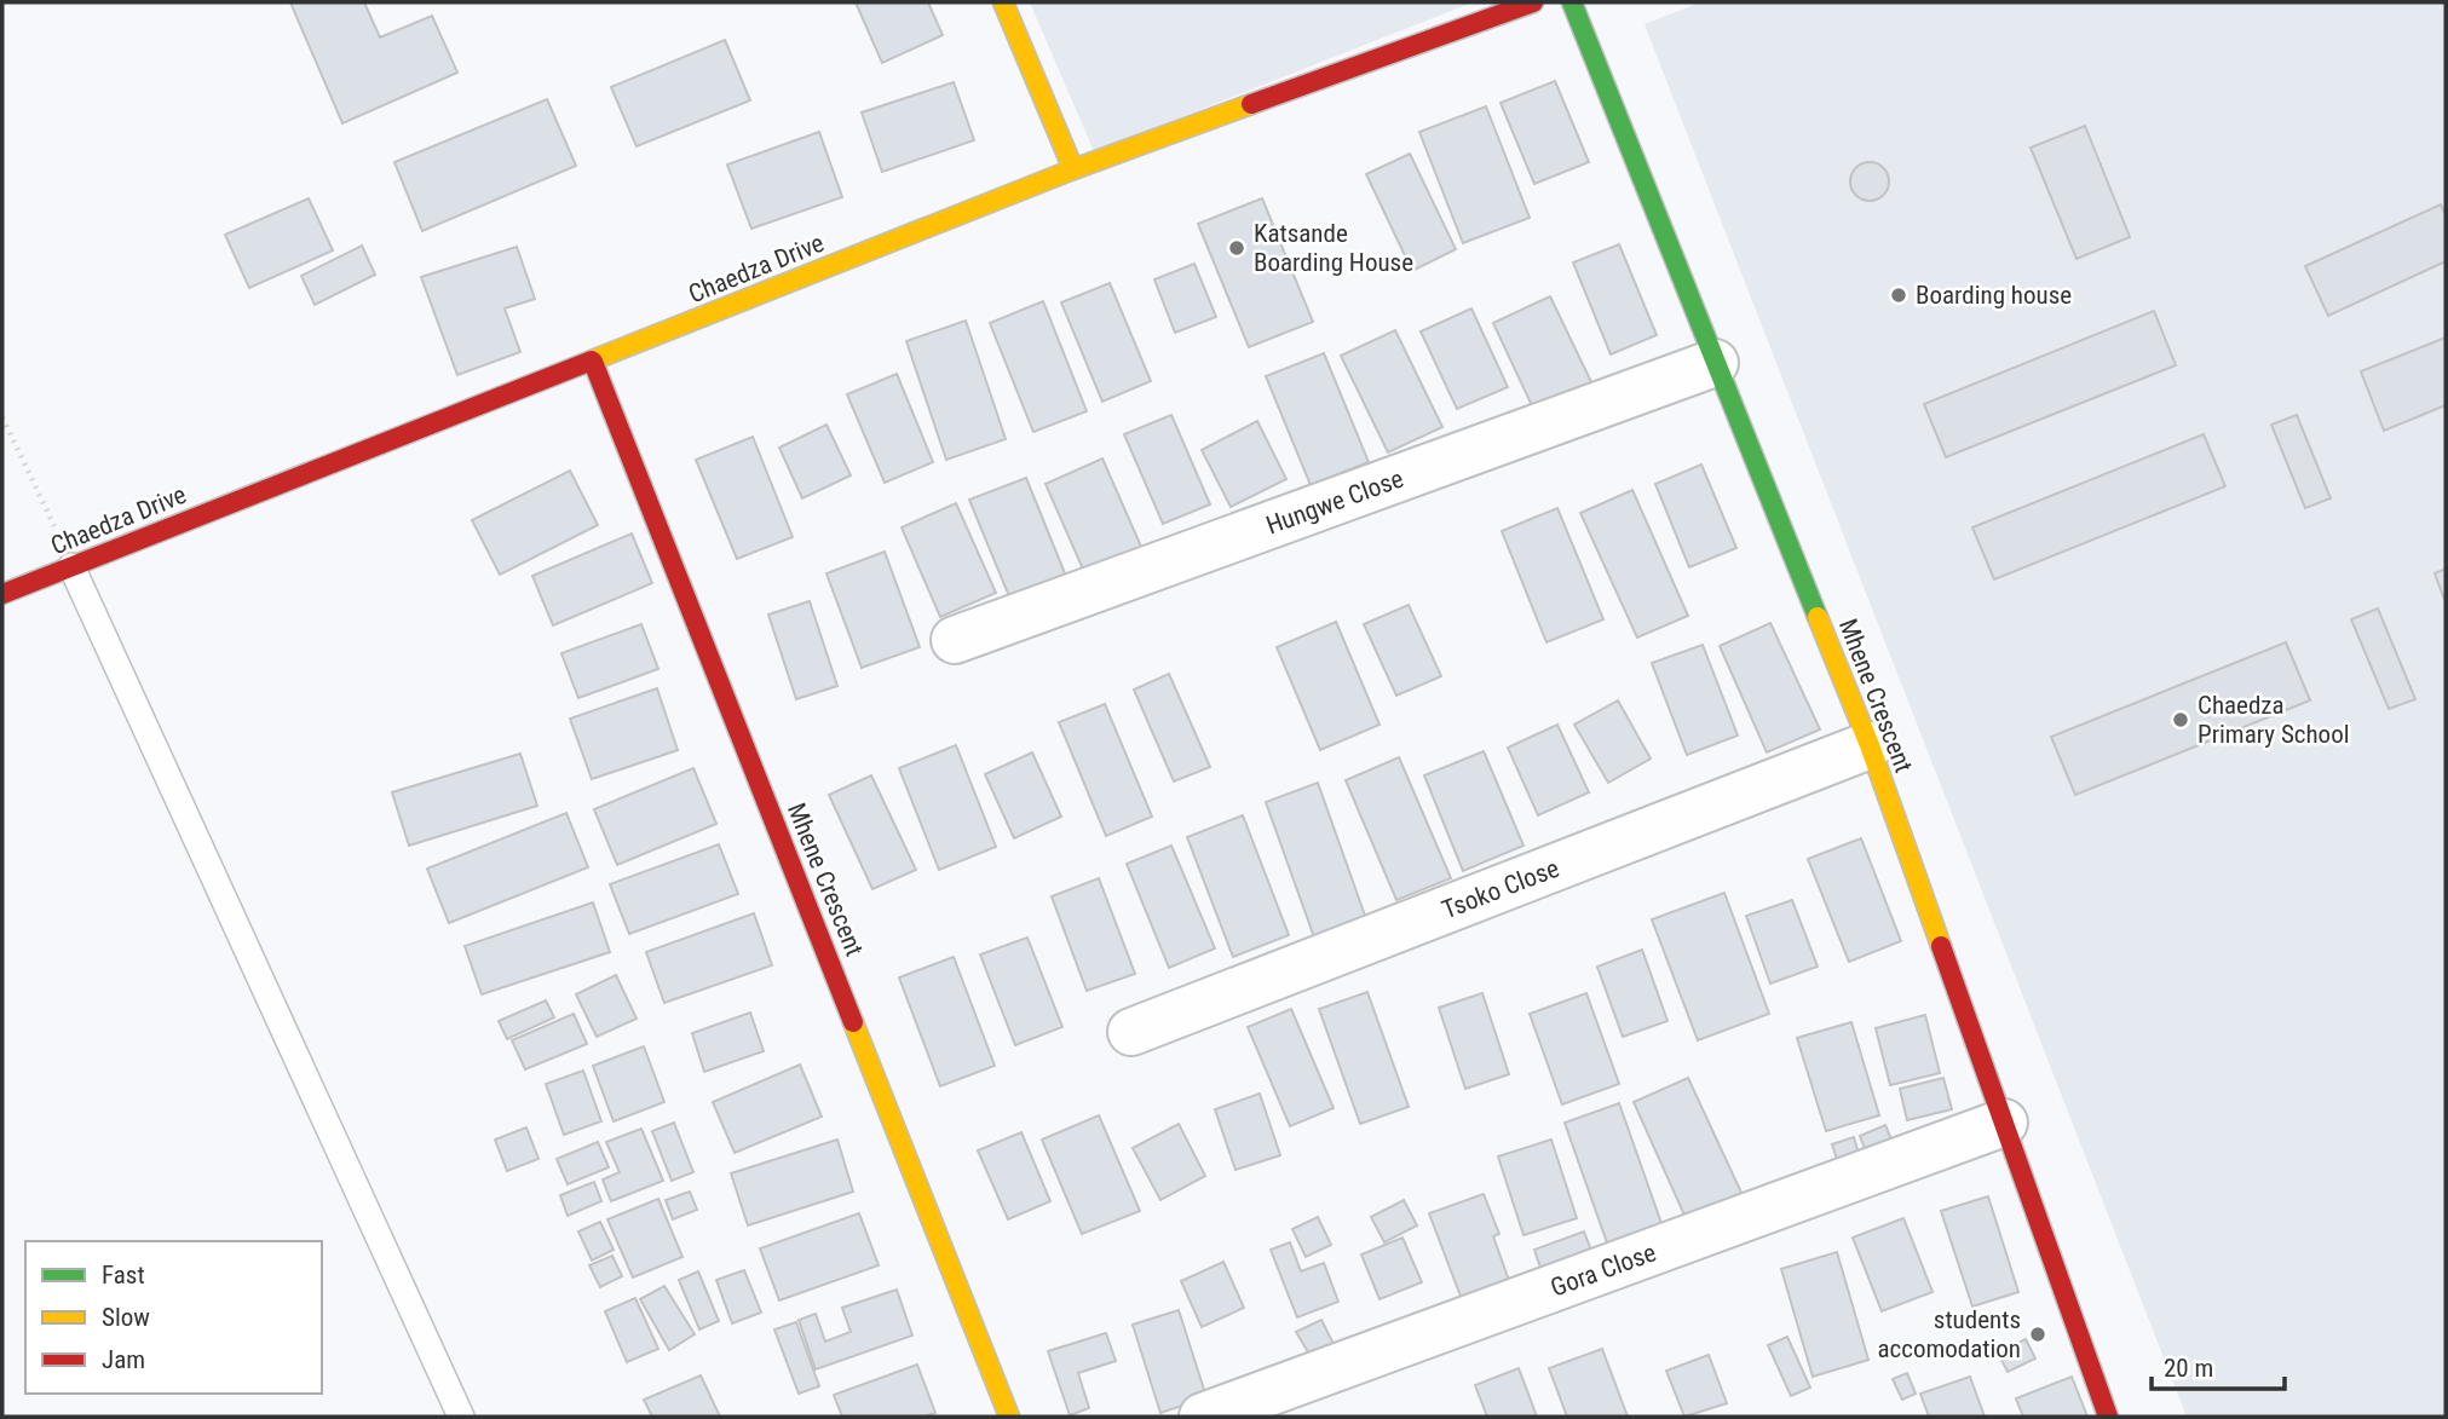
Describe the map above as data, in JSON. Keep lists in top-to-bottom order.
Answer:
{
  "streets": {
    "street": [
      "Chaedza Drive",
      "Hungwe Close",
      "Mhene Crescent",
      "Tsoko Close",
      "Gora Close"
    ]
  },
  "crossings": [
    ["Chaedza Drive", "Mhene Crescent"],
    ["Hungwe Close", "Mhene Crescent"],
    ["Mhene Crescent", "Tsoko Close"],
    ["Mhene Crescent", "Gora Close"]
  ],
  "places": [
    "Katsande Boarding House",
    "Boarding house",
    "Chaedza Primary School",
    "students accomodation"
  ],
  "legend": ["Fast", "Slow", "Jam"],
  "scale_bar": "20 m"
}
